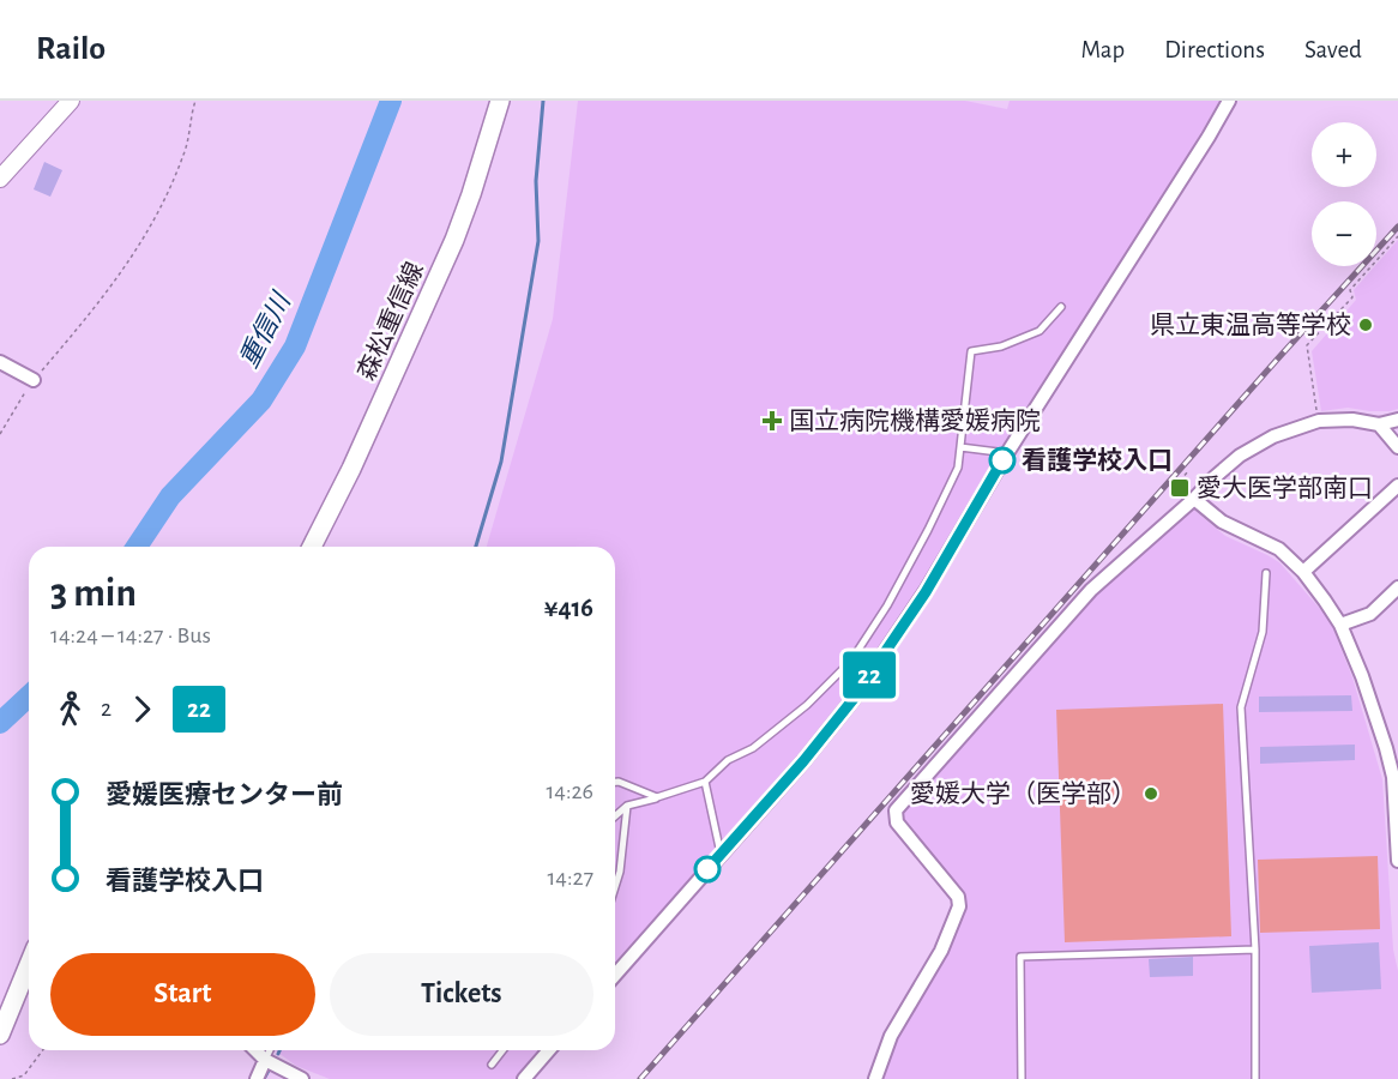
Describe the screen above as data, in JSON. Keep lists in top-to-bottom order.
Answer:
{
  "streets": {
    "main road": ["森松重信線"]
  },
  "water": ["重信川"],
  "places": {
    "other": ["県立東温高等学校", "看護学校入口", "愛媛大学（医学部）"],
    "health": ["国立病院機構愛媛病院"],
    "transit": ["愛大医学部南口"]
  },
  "lines": ["bus line 22"],
  "page": {
    "header": "Railo",
    "nav": ["Map", "Directions", "Saved"],
    "on_map": "22",
    "map_buttons": ["+", "−"],
    "heading": ["3 min", "14:24 – 14:27 · Bus", "¥416"],
    "legs": ["2", "22"],
    "list": [
      {
        "name": "愛媛医療センター前",
        "value": "14:26"
      },
      {
        "name": "看護学校入口",
        "value": "14:27"
      }
    ],
    "buttons": ["Start", "Tickets"]
  }
}
